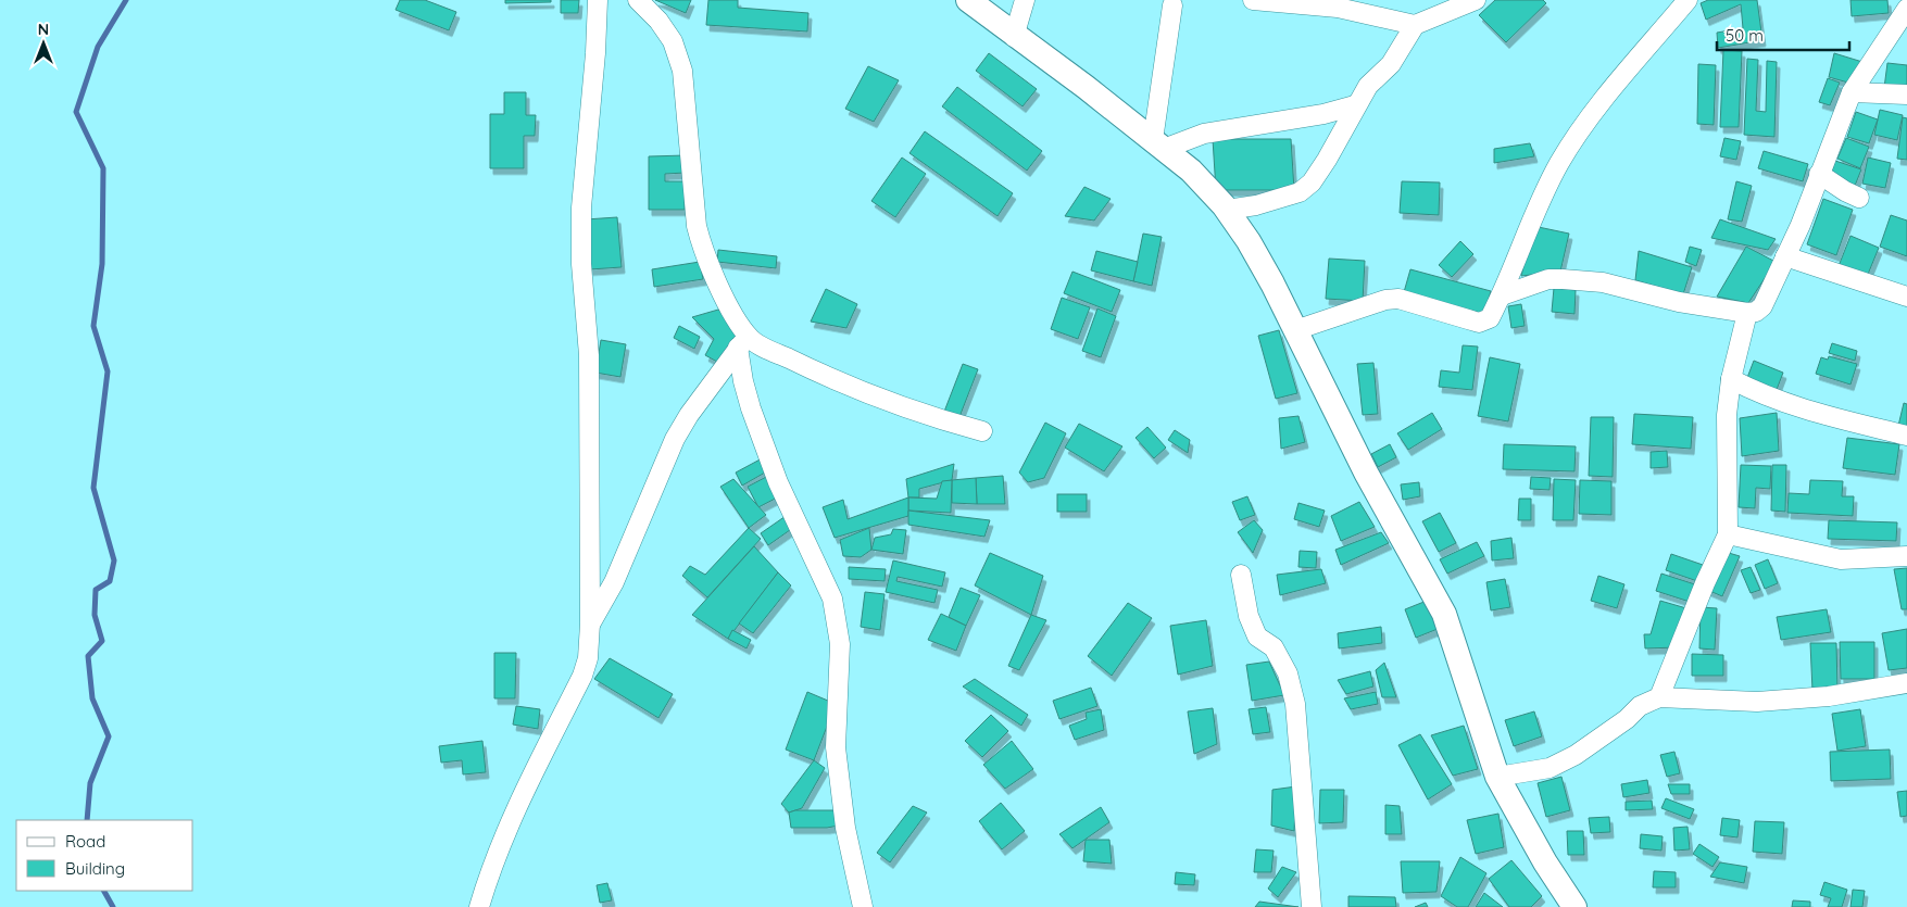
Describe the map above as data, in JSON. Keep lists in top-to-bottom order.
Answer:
{
  "legend": ["Road", "Building"],
  "scale_bar": "50 m",
  "north": "top"
}
